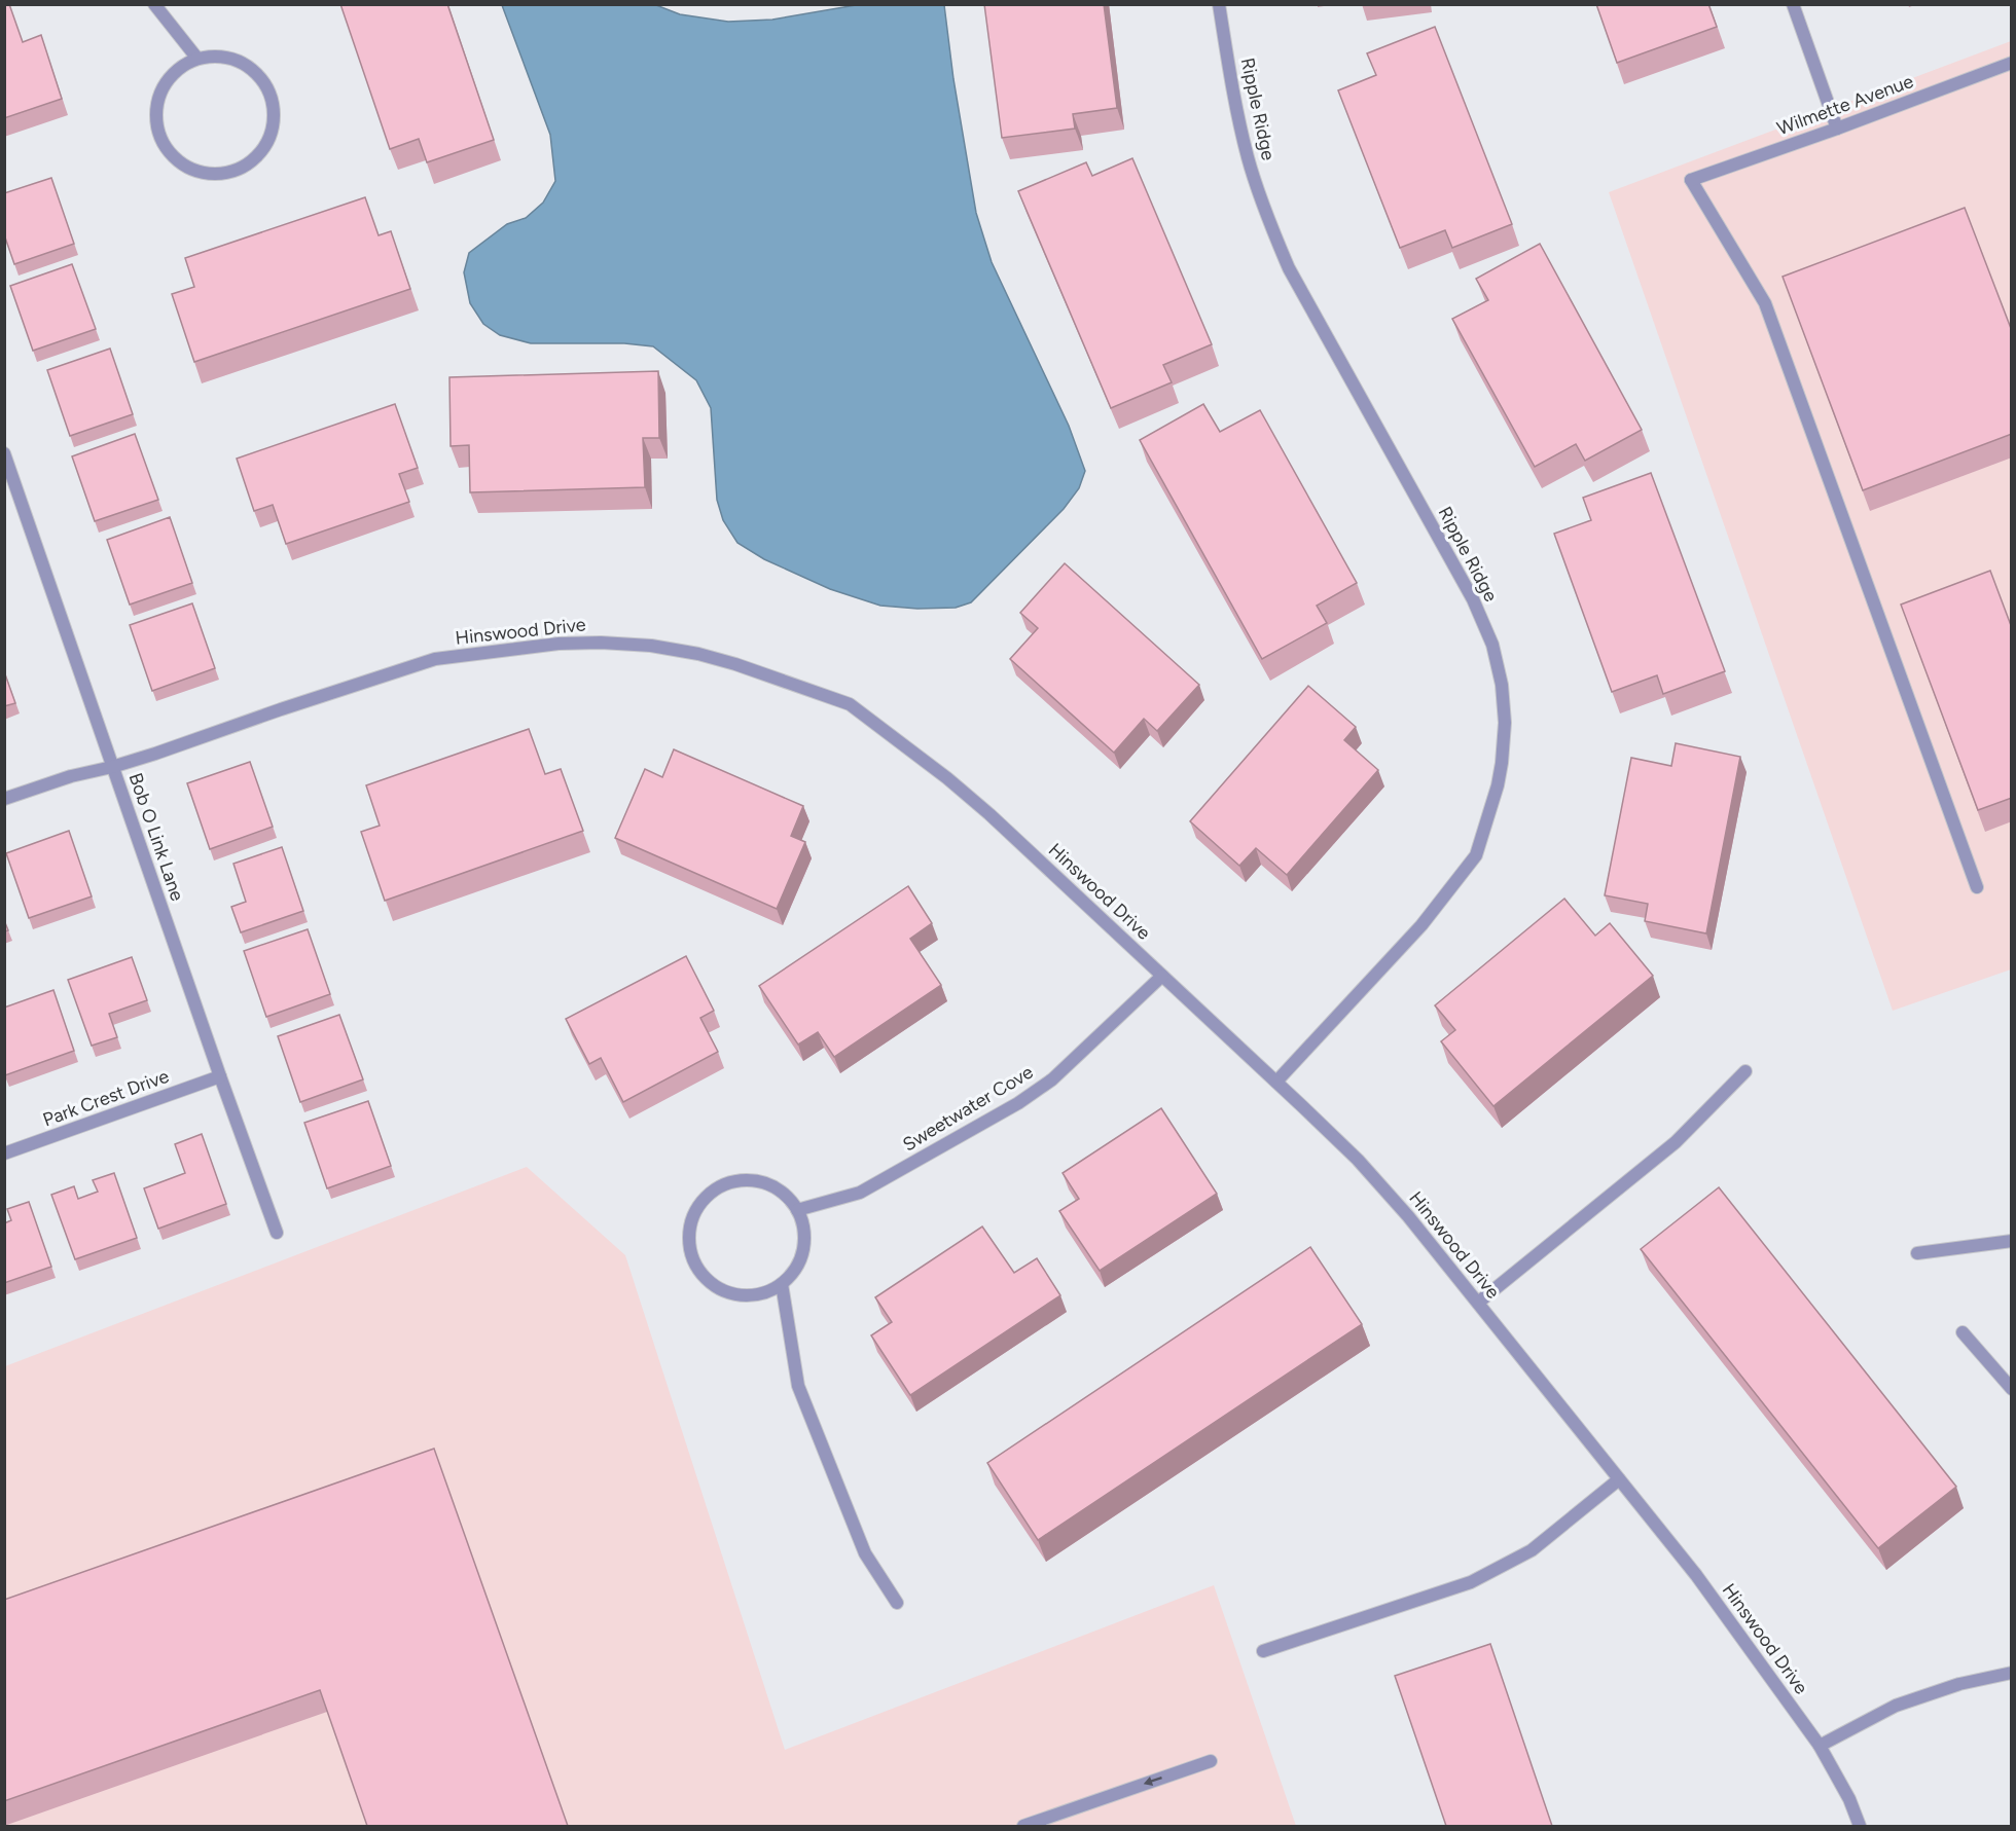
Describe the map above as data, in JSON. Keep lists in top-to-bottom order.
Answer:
{
  "streets": {
    "street": [
      "Wilmette Avenue",
      "Ripple Ridge",
      "Hinswood Drive",
      "Bob O Link Lane",
      "Park Crest Drive",
      "Sweetwater Cove"
    ]
  },
  "crossings": [
    ["Ripple Ridge", "Hinswood Drive"],
    ["Hinswood Drive", "Bob O Link Lane"],
    ["Hinswood Drive", "Sweetwater Cove"],
    ["Bob O Link Lane", "Park Crest Drive"]
  ]
}
